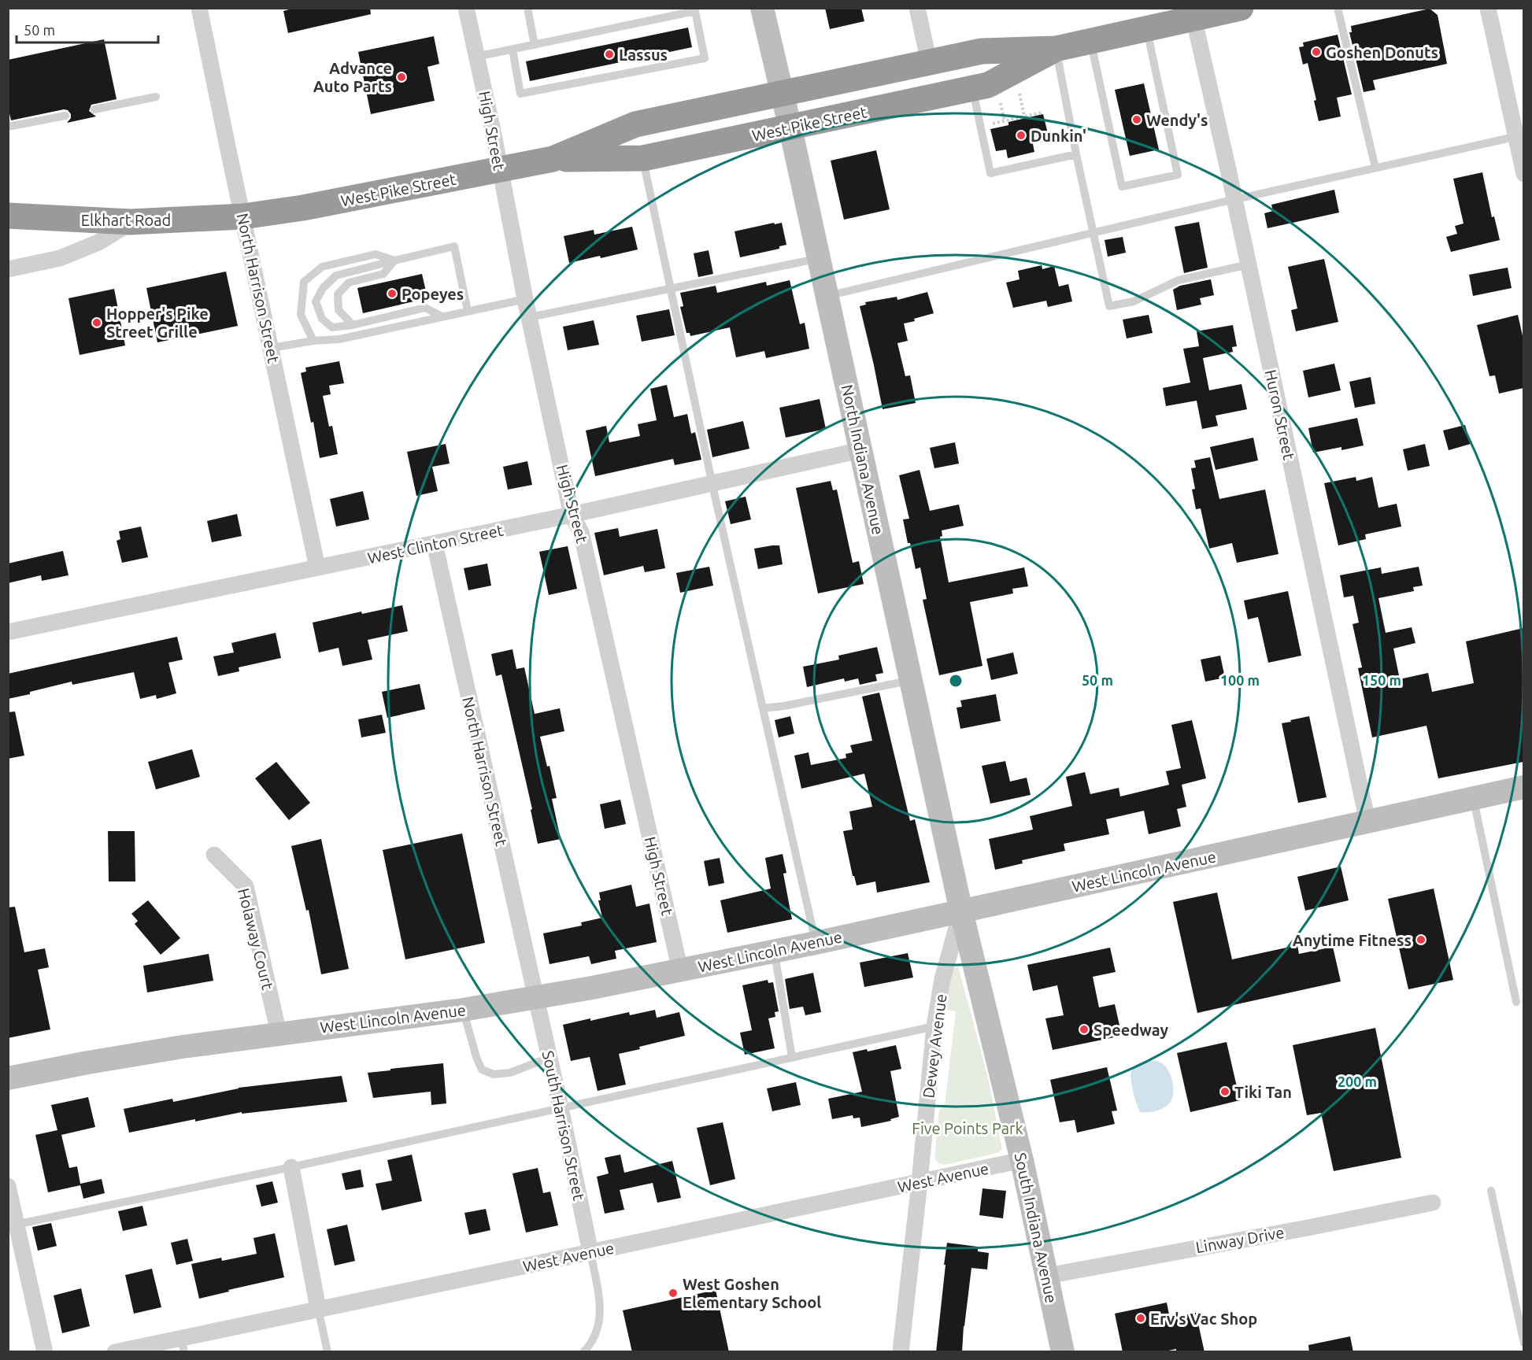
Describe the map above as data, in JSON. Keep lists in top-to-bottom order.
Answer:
{
  "streets": {
    "highway": ["West Pike Street", "Elkhart Road"],
    "street": [
      "High Street",
      "North Harrison Street",
      "Huron Street",
      "North Indiana Avenue",
      "West Clinton Street",
      "West Lincoln Avenue",
      "Holaway Court",
      "Dewey Avenue",
      "South Harrison Street",
      "West Avenue",
      "South Indiana Avenue",
      "Linway Drive"
    ]
  },
  "crossings": [
    ["West Pike Street", "High Street"],
    ["West Pike Street", "Elkhart Road"],
    ["West Pike Street", "North Harrison Street"],
    ["West Pike Street", "Huron Street"],
    ["West Pike Street", "North Indiana Avenue"],
    ["High Street", "West Clinton Street"],
    ["High Street", "West Lincoln Avenue"],
    ["Elkhart Road", "North Harrison Street"],
    ["North Harrison Street", "West Clinton Street"],
    ["North Harrison Street", "West Lincoln Avenue"],
    ["North Harrison Street", "South Harrison Street"],
    ["Huron Street", "West Lincoln Avenue"],
    ["North Indiana Avenue", "West Clinton Street"],
    ["North Indiana Avenue", "West Lincoln Avenue"],
    ["North Indiana Avenue", "Dewey Avenue"],
    ["North Indiana Avenue", "South Indiana Avenue"],
    ["West Lincoln Avenue", "Holaway Court"],
    ["West Lincoln Avenue", "Dewey Avenue"],
    ["West Lincoln Avenue", "South Harrison Street"],
    ["West Lincoln Avenue", "South Indiana Avenue"],
    ["Dewey Avenue", "West Avenue"],
    ["Dewey Avenue", "South Indiana Avenue"],
    ["South Harrison Street", "West Avenue"],
    ["West Avenue", "South Indiana Avenue"],
    ["South Indiana Avenue", "Linway Drive"]
  ],
  "parks": ["Five Points Park"],
  "places": [
    "Goshen Donuts",
    "Lassus",
    "Advance Auto Parts",
    "Wendy's",
    "Dunkin'",
    "Popeyes",
    "Hopper's Pike Street Grille",
    "Anytime Fitness",
    "Speedway",
    "Tiki Tan",
    "West Goshen Elementary School",
    "Erv's Vac Shop"
  ],
  "scale_bar": "50 m",
  "rings": [
    "50 m",
    "100 m",
    "150 m",
    "200 m"
  ]
}
